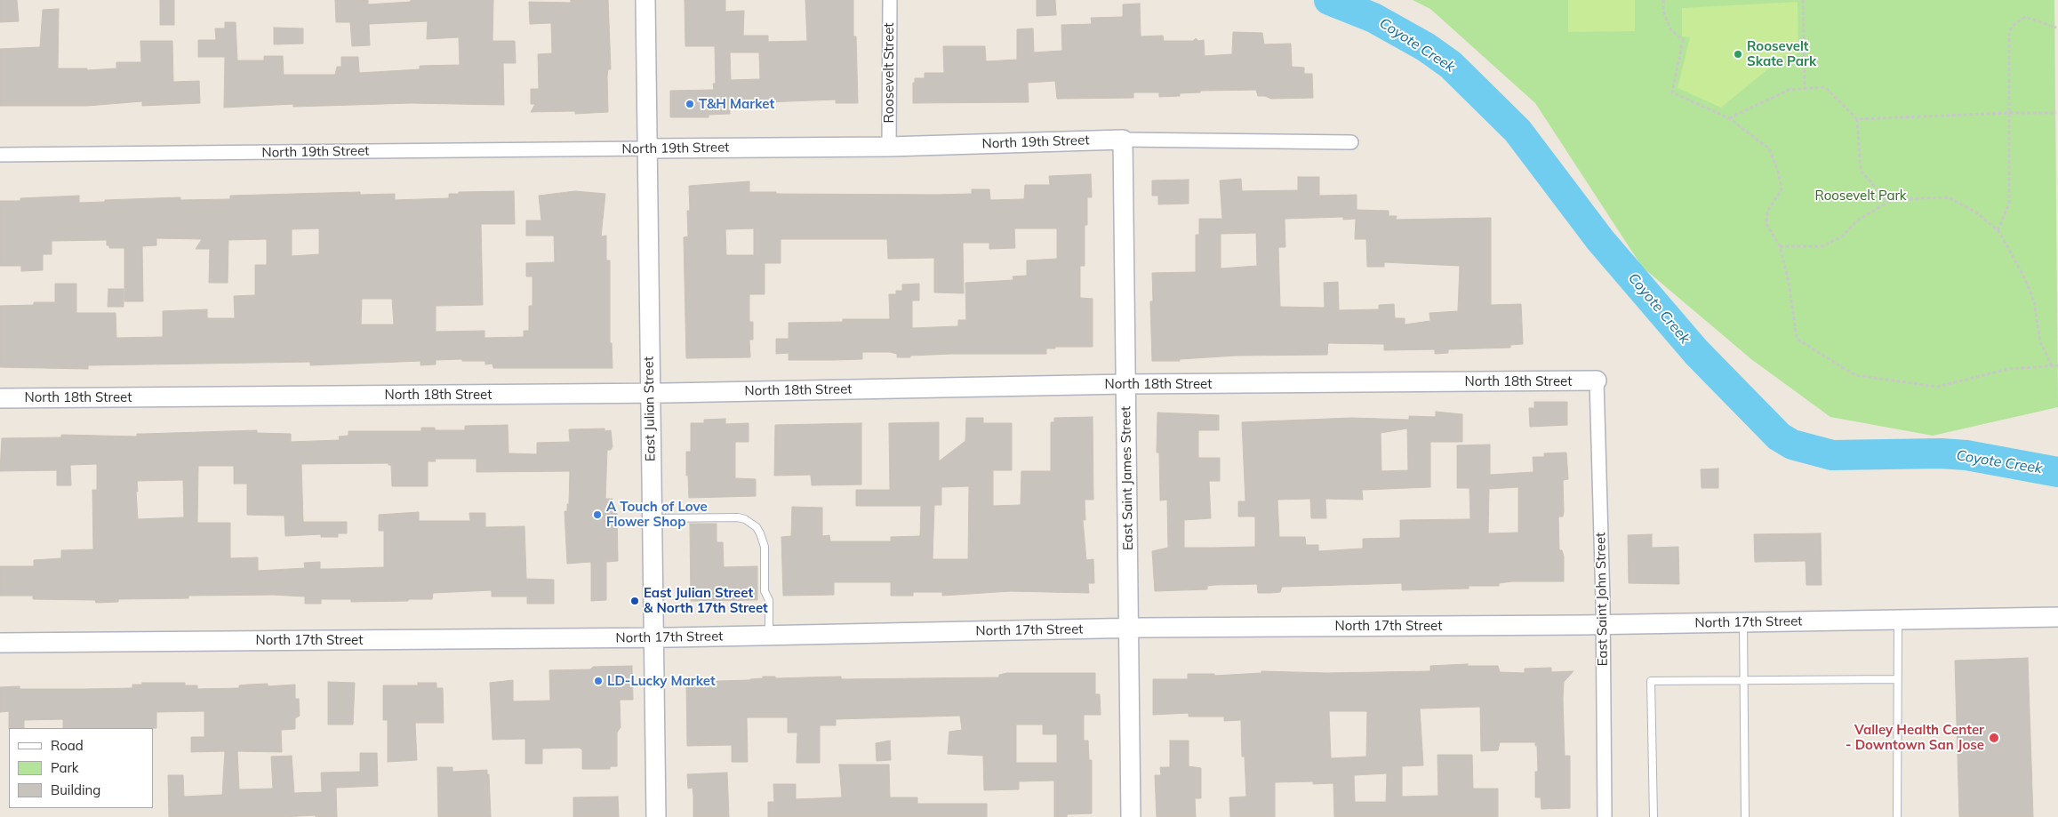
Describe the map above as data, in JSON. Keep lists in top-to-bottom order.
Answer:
{
  "streets": {
    "main road": [
      "North 19th Street",
      "North 18th Street",
      "East Julian Street",
      "East Saint James Street",
      "North 17th Street"
    ],
    "street": ["Roosevelt Street", "East Saint John Street"]
  },
  "crossings": [
    ["Roosevelt Street", "North 19th Street"],
    ["North 19th Street", "East Julian Street"],
    ["North 19th Street", "East Saint James Street"],
    ["North 18th Street", "East Julian Street"],
    ["North 18th Street", "East Saint James Street"],
    ["North 18th Street", "East Saint John Street"],
    ["East Julian Street", "North 17th Street"],
    ["East Saint James Street", "North 17th Street"],
    ["East Saint John Street", "North 17th Street"]
  ],
  "water": ["Coyote Creek"],
  "parks": ["Roosevelt Park"],
  "places": [
    "Roosevelt Skate Park",
    "T&H Market",
    "A Touch of Love Flower Shop",
    "East Julian Street & North 17th Street",
    "LD-Lucky Market",
    "Valley Health Center - Downtown San Jose"
  ],
  "legend": ["Road", "Park", "Building"]
}
